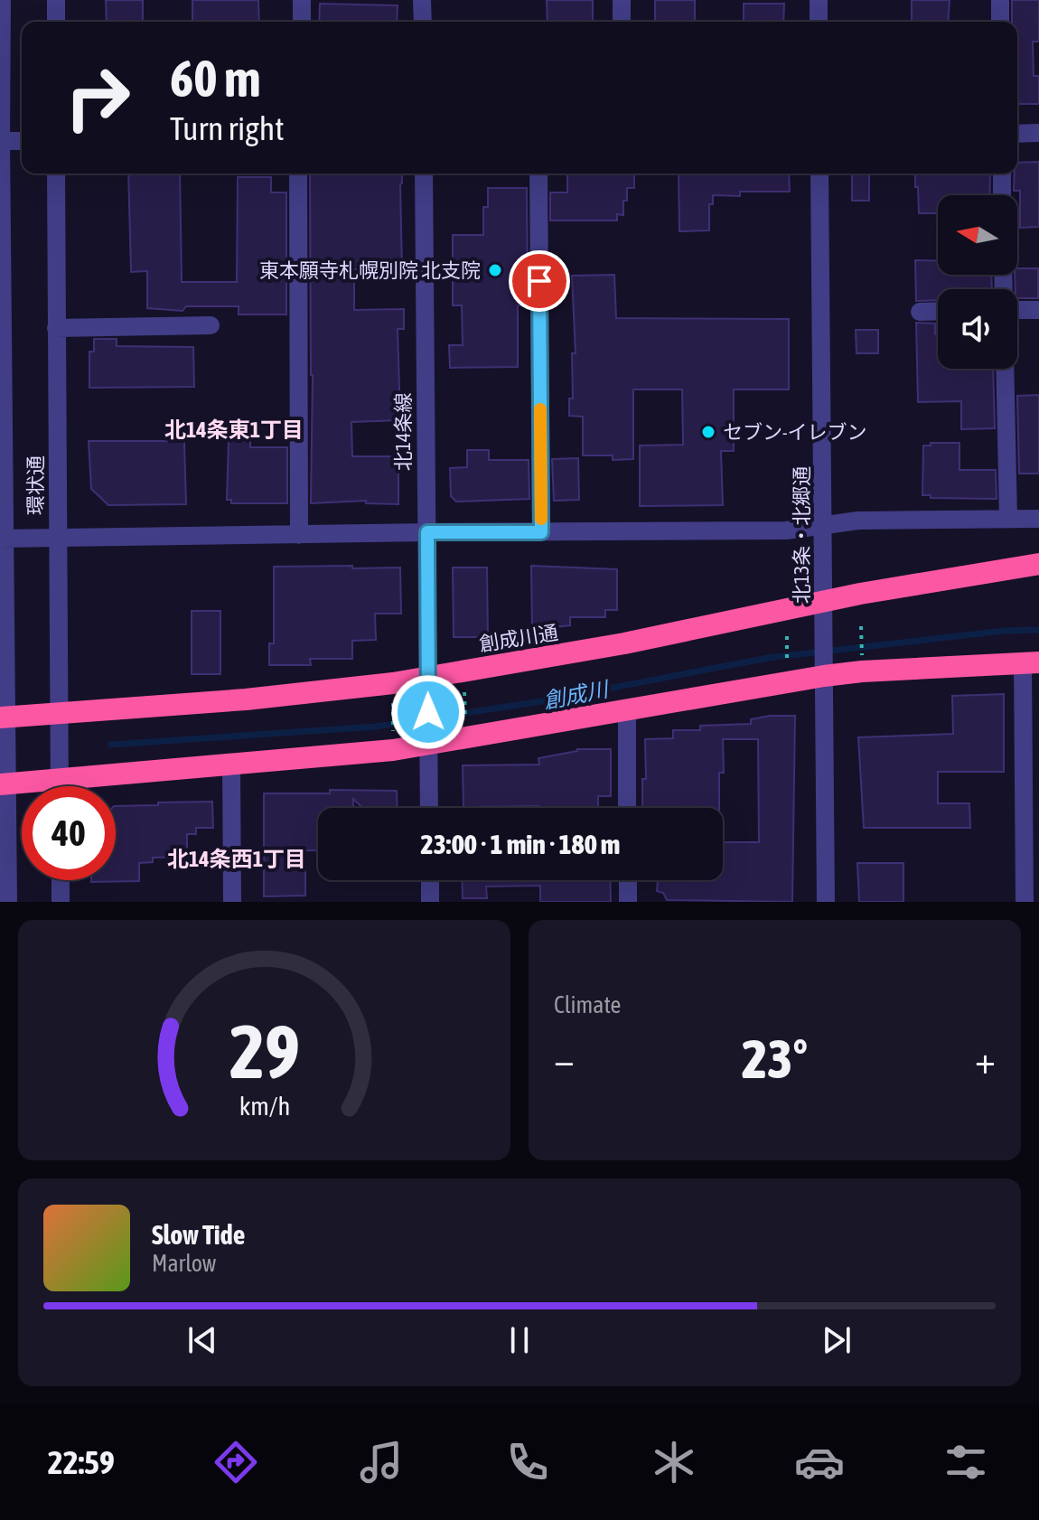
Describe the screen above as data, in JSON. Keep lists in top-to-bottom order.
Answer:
{
  "streets": {
    "highway": ["創成川通"],
    "street": ["北14条線", "環状通", "北13条・北郷通"]
  },
  "crossings": [
    ["北14条線", "創成川通"],
    ["環状通", "創成川通"],
    ["北13条・北郷通", "創成川通"]
  ],
  "districts": ["北14条東1丁目", "北14条西1丁目"],
  "water": ["創成川"],
  "places": ["東本願寺札幌別院 北支院", "セブン-イレブン"],
  "north": "left",
  "page": {
    "turn": ["60 m", "Turn right"],
    "limit": "40",
    "trip": "23:00 · 1 min · 180 m",
    "tile": "Climate",
    "heat": ["−", "23°", "+"],
    "song": ["Slow Tide", "Marlow"],
    "tabs": "22:59",
    "gauge": ["29", "km/h"]
  }
}
